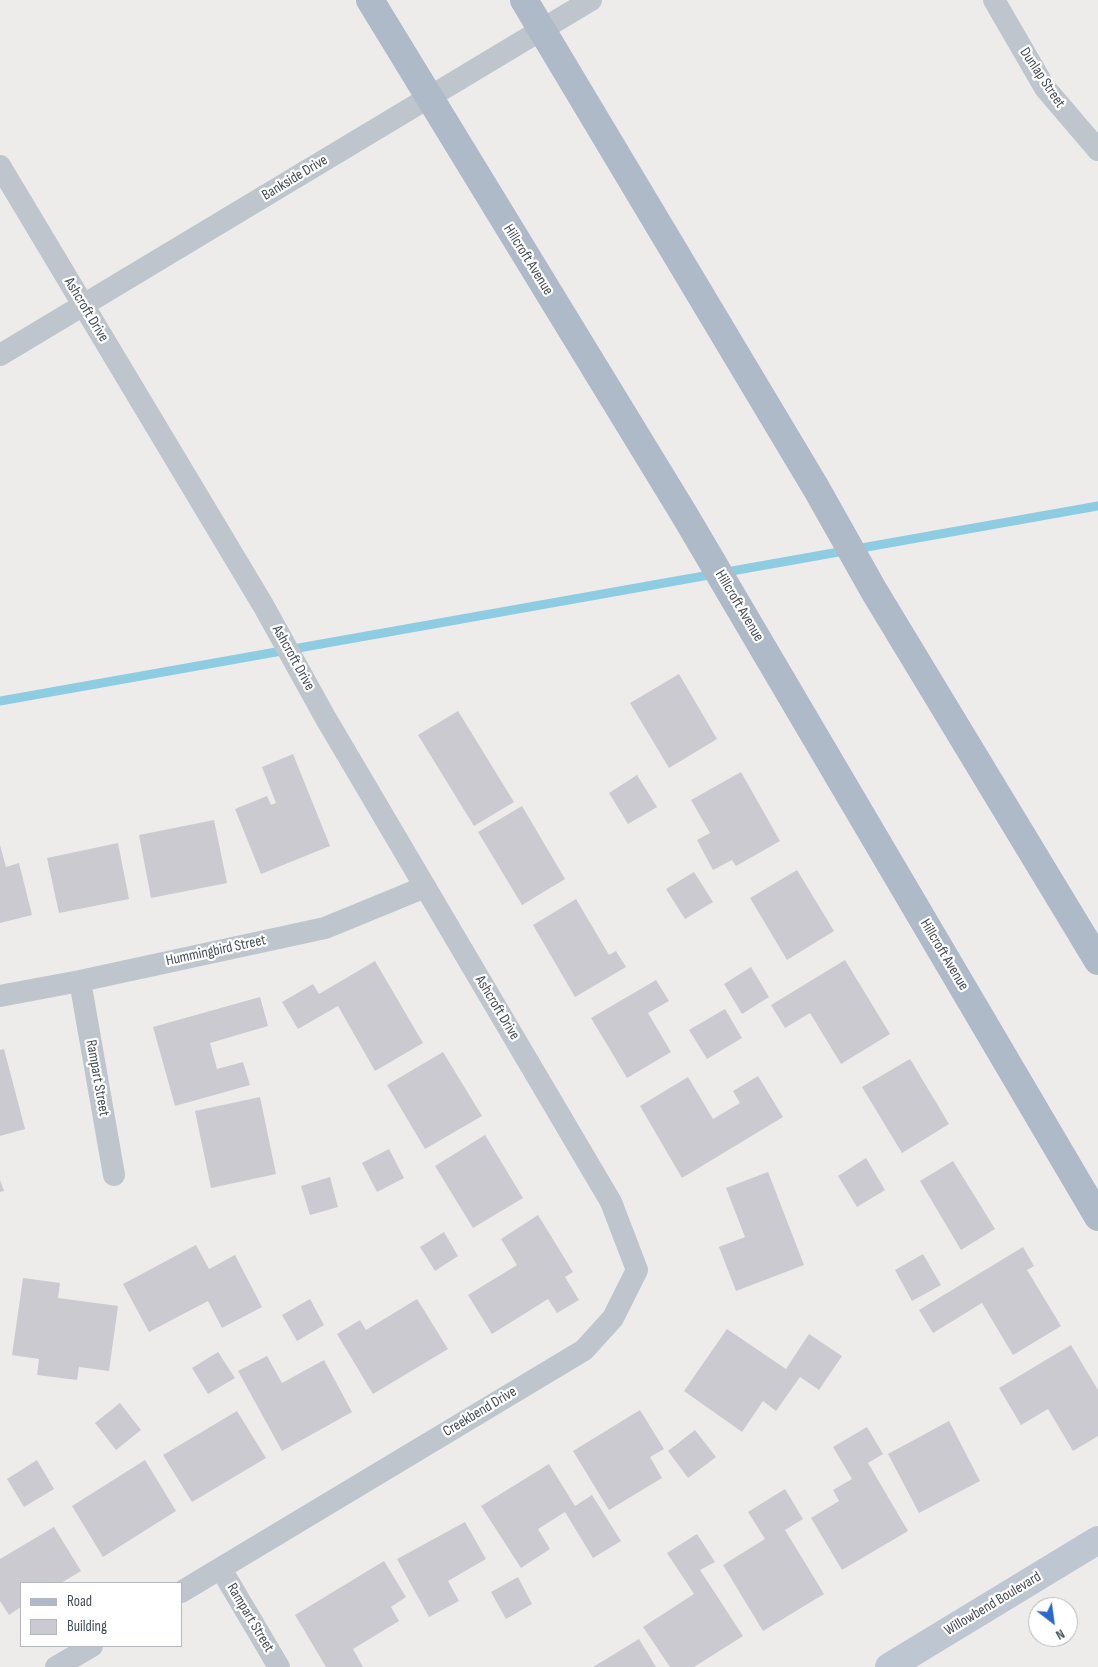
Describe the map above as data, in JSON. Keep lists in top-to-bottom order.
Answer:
{
  "streets": {
    "main road": ["Hillcroft Avenue", "Willowbend Boulevard"],
    "street": [
      "Dunlap Street",
      "Bankside Drive",
      "Ashcroft Drive",
      "Hummingbird Street",
      "Rampart Street",
      "Creekbend Drive"
    ]
  },
  "crossings": [
    ["Bankside Drive", "Hillcroft Avenue"],
    ["Bankside Drive", "Ashcroft Drive"],
    ["Ashcroft Drive", "Hummingbird Street"],
    ["Ashcroft Drive", "Creekbend Drive"],
    ["Hummingbird Street", "Rampart Street"],
    ["Rampart Street", "Creekbend Drive"]
  ],
  "legend": ["Road", "Building"],
  "north": "bottom right"
}
